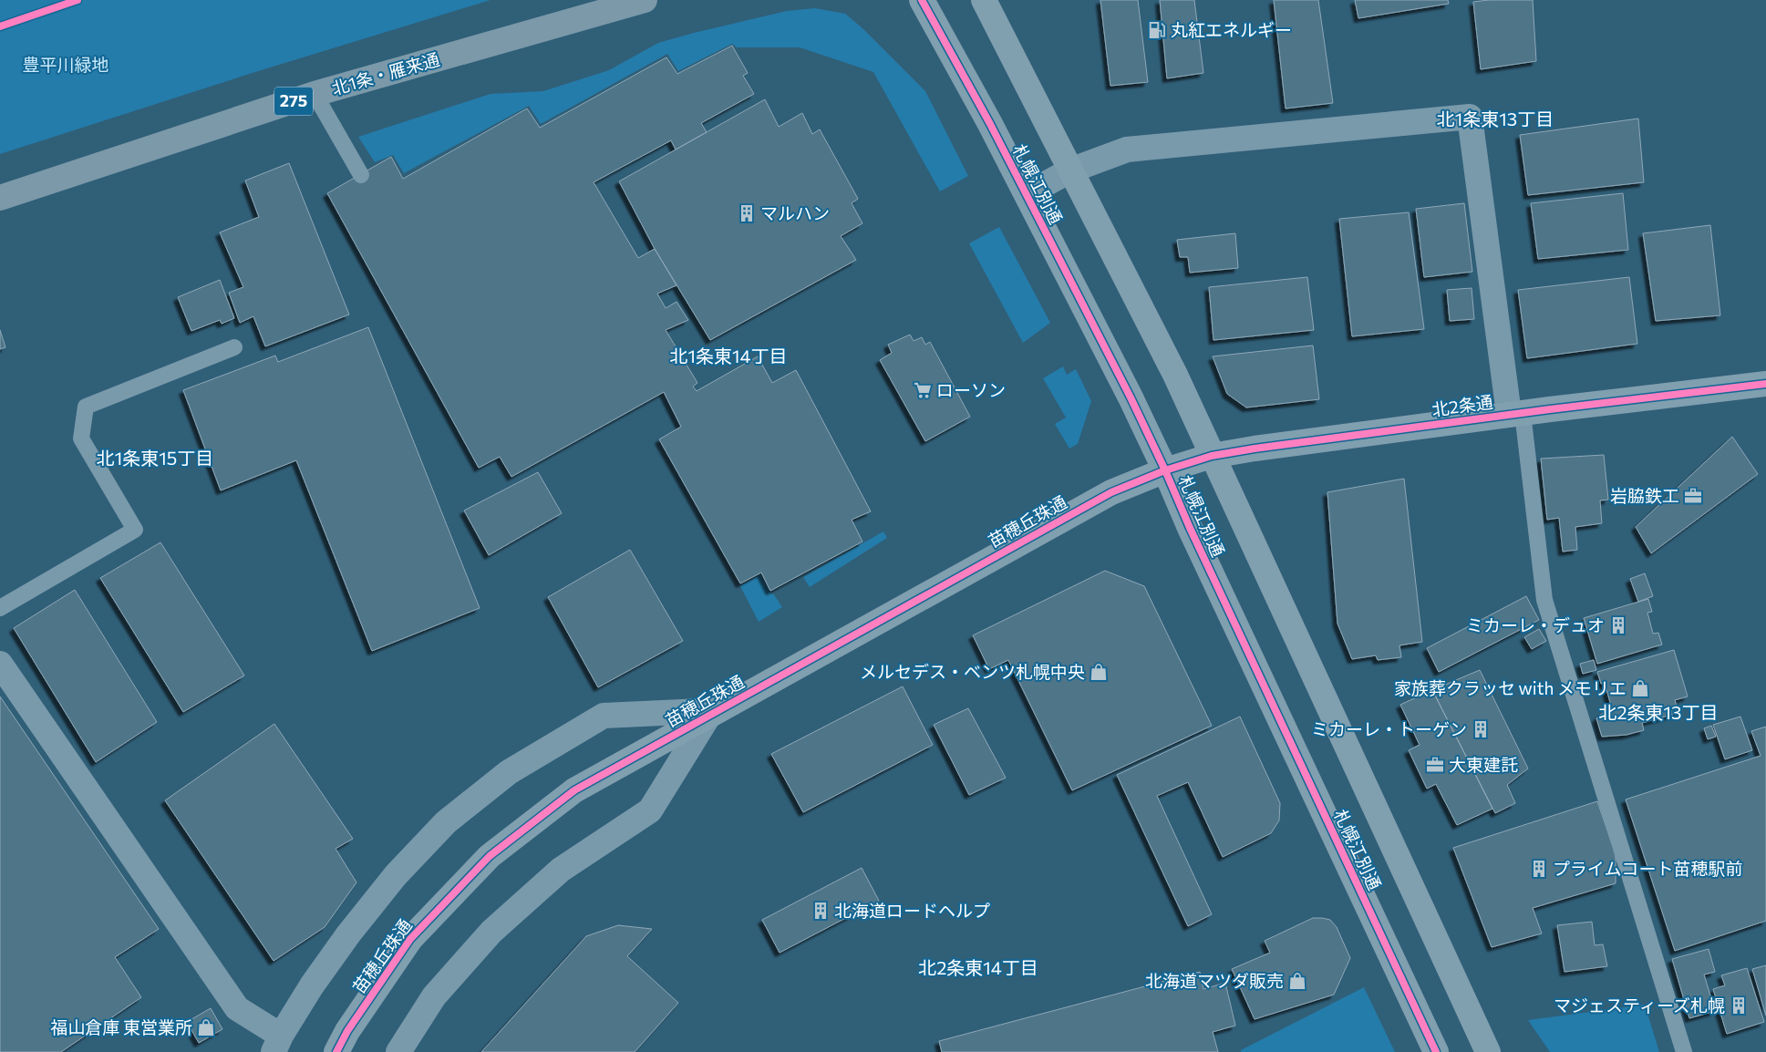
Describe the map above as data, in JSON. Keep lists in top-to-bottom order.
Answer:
{
  "streets": {
    "highway": ["北1条・雁来通", "275"],
    "street": ["札幌江別通", "北2条通", "苗穂丘珠通"]
  },
  "crossings": [
    ["札幌江別通", "北2条通"],
    ["札幌江別通", "苗穂丘珠通"],
    ["北2条通", "苗穂丘珠通"]
  ],
  "districts": [
    "北1条東13丁目",
    "北1条東14丁目",
    "北1条東15丁目",
    "北2条東13丁目",
    "北2条東14丁目"
  ],
  "parks": ["豊平川緑地"],
  "places": {
    "fuel station": ["丸紅エネルギー"],
    "building": [
      "マルハン",
      "ミカーレ・デュオ",
      "ミカーレ・トーゲン",
      "プライムコート苗穂駅前",
      "北海道ロードヘルプ",
      "マジェスティーズ札幌"
    ],
    "supermarket": ["ローソン"],
    "office": ["岩脇鉄工", "大東建託"],
    "shop": [
      "メルセデス・ベンツ札幌中央",
      "家族葬クラッセ with メモリエ",
      "北海道マツダ販売",
      "福山倉庫 東営業所"
    ]
  }
}
